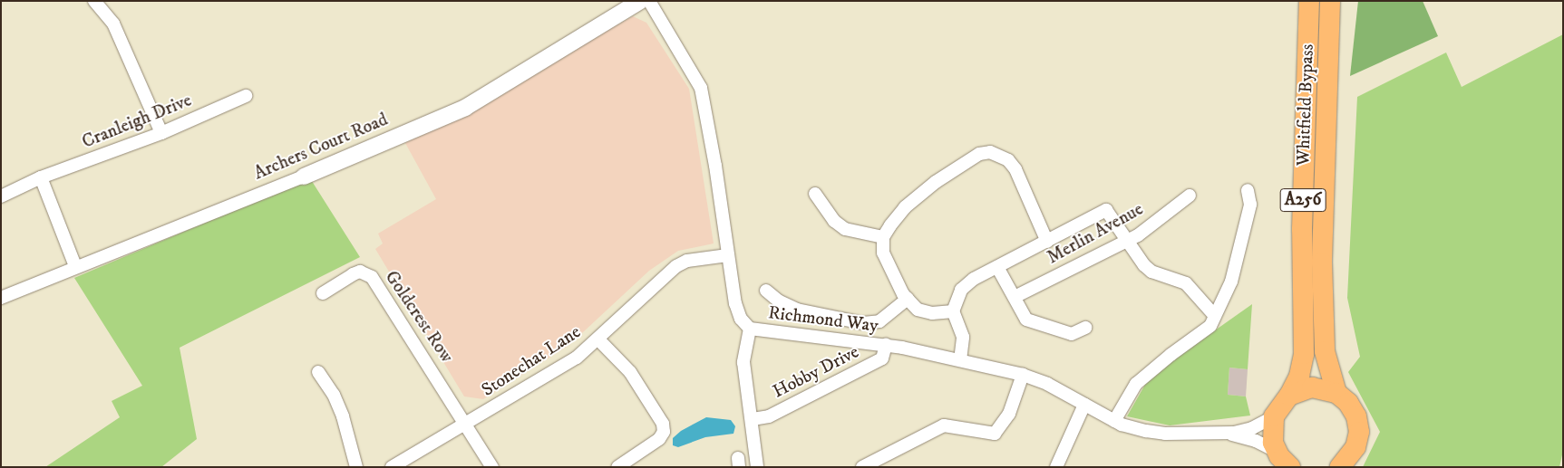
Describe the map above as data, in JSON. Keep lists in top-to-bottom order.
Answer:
{
  "streets": {
    "highway": ["Whitfield Bypass", "A256"],
    "street": [
      "Cranleigh Drive",
      "Archers Court Road",
      "Merlin Avenue",
      "Goldcrest Row",
      "Richmond Way",
      "Stonechat Lane",
      "Hobby Drive"
    ]
  },
  "crossings": [
    ["Whitfield Bypass", "Richmond Way"],
    ["Goldcrest Row", "Stonechat Lane"],
    ["Richmond Way", "Stonechat Lane"],
    ["Richmond Way", "Hobby Drive"]
  ]
}
